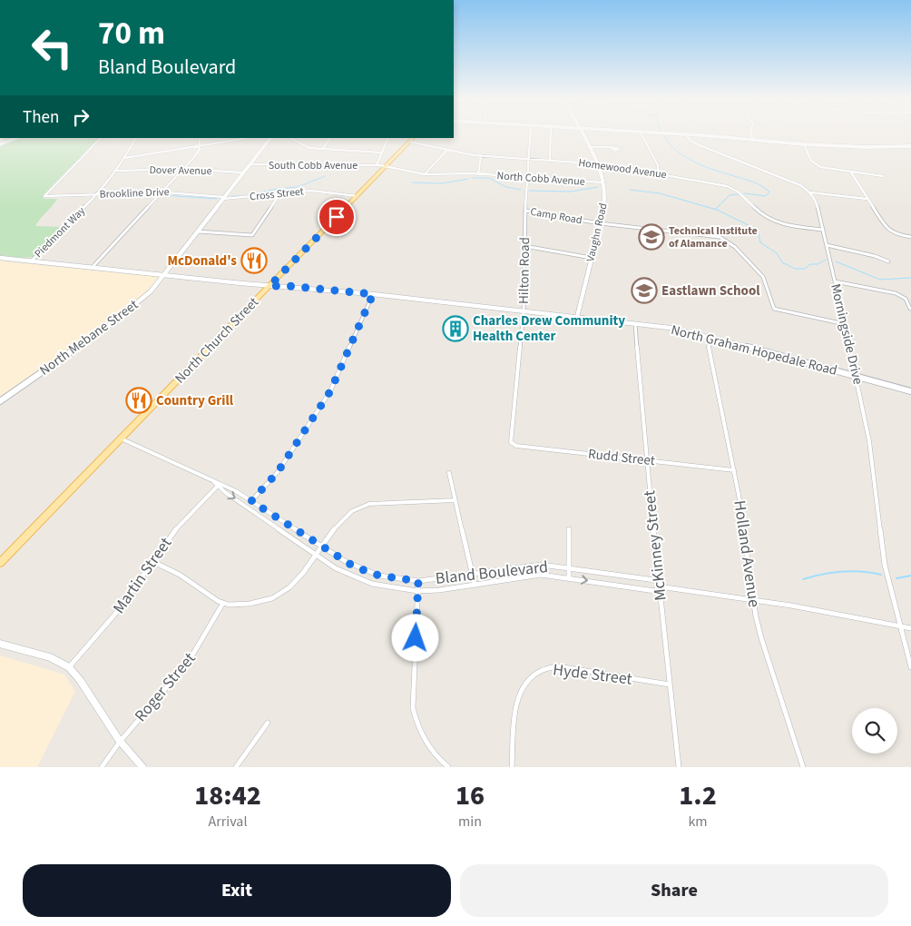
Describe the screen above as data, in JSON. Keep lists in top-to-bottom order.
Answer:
{
  "streets": {
    "main road": ["North Church Street"],
    "street": [
      "South Cobb Avenue",
      "Homewood Avenue",
      "Dover Avenue",
      "North Cobb Avenue",
      "Brookline Drive",
      "Cross Street",
      "Camp Road",
      "Piedmont Way",
      "Vaughn Road",
      "Hilton Road",
      "Morningside Drive",
      "North Mebane Street",
      "North Graham Hopedale Road",
      "Rudd Street",
      "McKinney Street",
      "Holland Avenue",
      "Bland Boulevard",
      "Martin Street",
      "Hyde Street",
      "Roger Street"
    ]
  },
  "crossings": [
    ["South Cobb Avenue", "North Mebane Street"],
    ["Homewood Avenue", "Vaughn Road"],
    ["Homewood Avenue", "Hilton Road"],
    ["Homewood Avenue", "Morningside Drive"],
    ["Homewood Avenue", "North Church Street"],
    ["Dover Avenue", "Piedmont Way"],
    ["Dover Avenue", "North Mebane Street"],
    ["North Cobb Avenue", "Vaughn Road"],
    ["North Cobb Avenue", "Hilton Road"],
    ["Brookline Drive", "Cross Street"],
    ["Brookline Drive", "Piedmont Way"],
    ["Brookline Drive", "North Mebane Street"],
    ["Cross Street", "North Mebane Street"],
    ["Cross Street", "North Church Street"],
    ["Camp Road", "Vaughn Road"],
    ["Camp Road", "Hilton Road"],
    ["Camp Road", "Morningside Drive"],
    ["Piedmont Way", "North Graham Hopedale Road"],
    ["Vaughn Road", "North Graham Hopedale Road"],
    ["Hilton Road", "North Graham Hopedale Road"],
    ["Hilton Road", "Rudd Street"],
    ["Morningside Drive", "North Graham Hopedale Road"],
    ["Morningside Drive", "Bland Boulevard"],
    ["North Mebane Street", "North Graham Hopedale Road"],
    ["North Church Street", "North Graham Hopedale Road"],
    ["North Church Street", "Bland Boulevard"],
    ["North Graham Hopedale Road", "McKinney Street"],
    ["North Graham Hopedale Road", "Holland Avenue"],
    ["Rudd Street", "McKinney Street"],
    ["Rudd Street", "Holland Avenue"],
    ["McKinney Street", "Bland Boulevard"],
    ["McKinney Street", "Hyde Street"],
    ["Holland Avenue", "Bland Boulevard"],
    ["Bland Boulevard", "Martin Street"]
  ],
  "places": {
    "school or university": ["Technical Institute of Alamance", "Eastlawn School"],
    "restaurant": ["McDonald's", "Country Grill"],
    "building": ["Charles Drew Community Health Center"]
  },
  "page": {
    "turn": ["70 m", "Bland Boulevard"],
    "then": "Then",
    "eta": [
      "18:42",
      "Arrival",
      "16",
      "min",
      "1.2",
      "km"
    ],
    "buttons": ["Exit", "Share"]
  }
}
